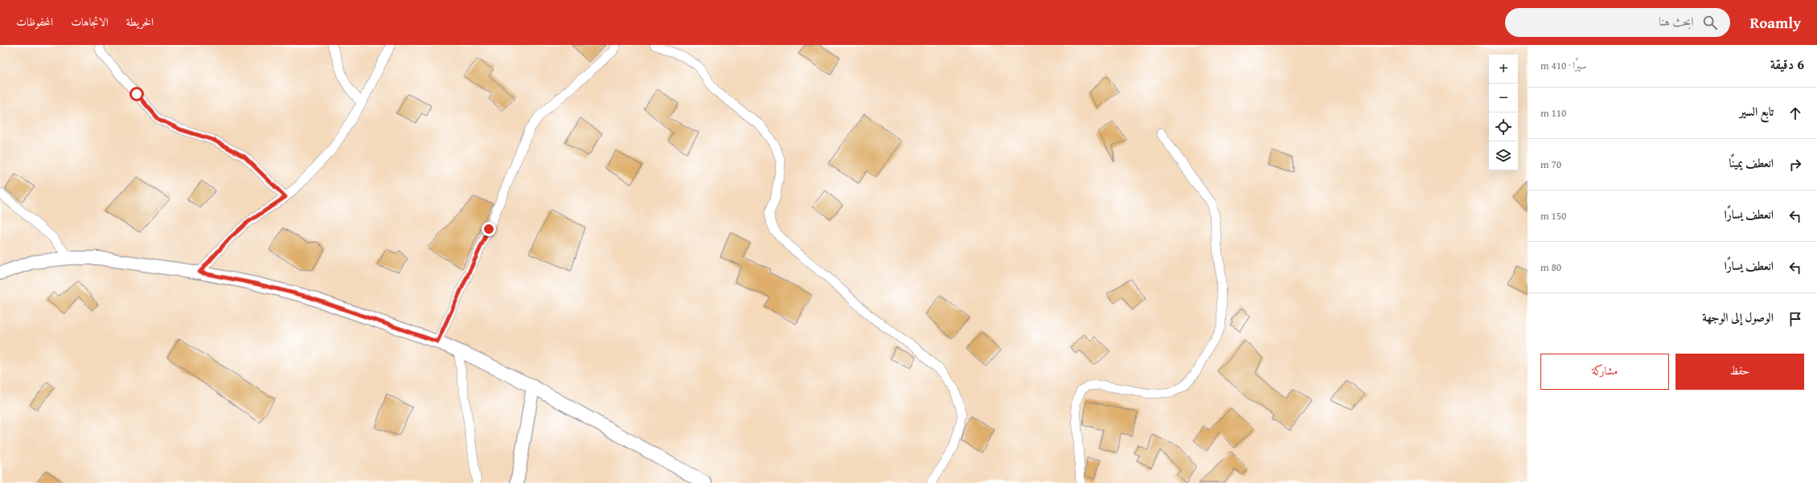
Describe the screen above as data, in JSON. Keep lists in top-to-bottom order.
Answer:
{
  "page": {
    "header": "Roamly",
    "search": "ابحث هنا",
    "nav": ["الخريطة", "الاتجاهات", "المحفوظات"],
    "heading": ["6 دقيقة", "سيرًا · 410 m"],
    "map_buttons": ["+", "−"],
    "list": [
      ["تابع السير", "110 m"],
      ["انعطف يمينًا", "70 m"],
      ["انعطف يسارًا", "150 m"],
      ["انعطف يسارًا", "80 m"],
      "الوصول إلى الوجهة"
    ],
    "buttons": ["حفظ", "مشاركة"]
  }
}
